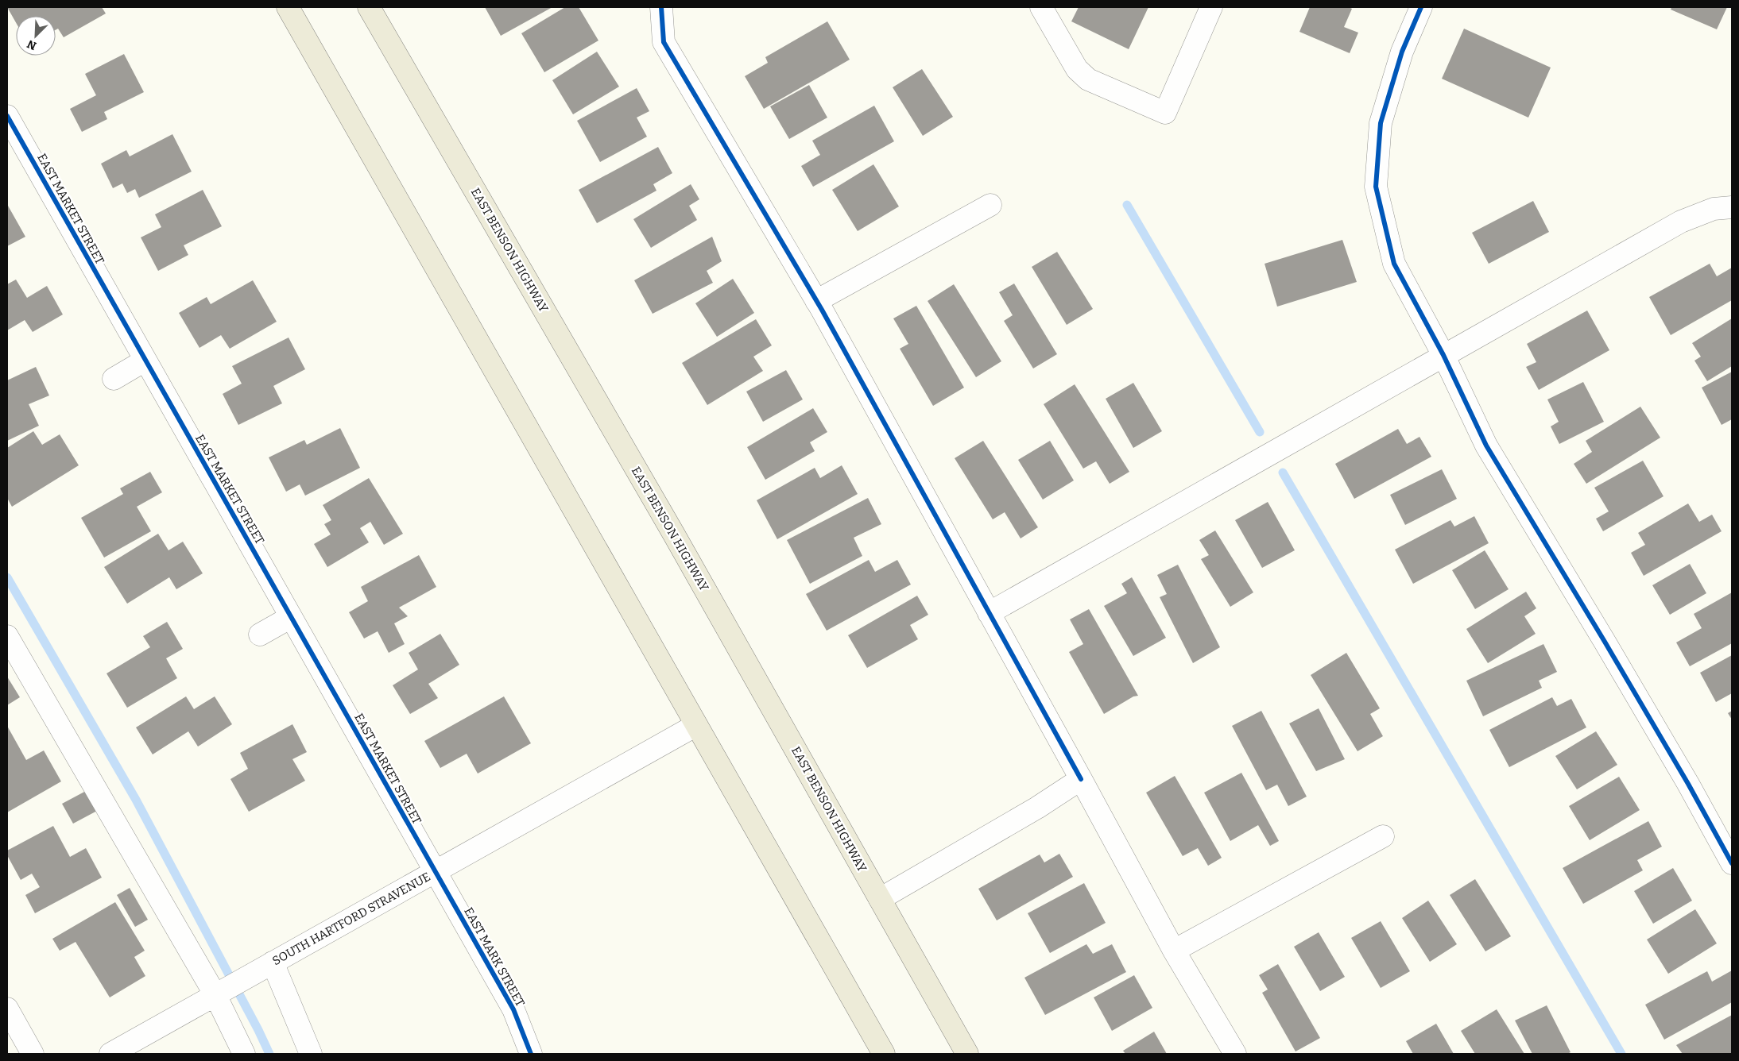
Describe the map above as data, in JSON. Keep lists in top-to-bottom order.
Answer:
{
  "streets": {
    "main road": ["EAST BENSON HIGHWAY"],
    "street": ["EAST MARKET STREET", "SOUTH HARTFORD STRAVENUE", "EAST MARK STREET"]
  },
  "crossings": [
    ["EAST MARKET STREET", "SOUTH HARTFORD STRAVENUE"],
    ["EAST MARKET STREET", "EAST MARK STREET"],
    ["SOUTH HARTFORD STRAVENUE", "EAST MARK STREET"]
  ],
  "north": "bottom left"
}
